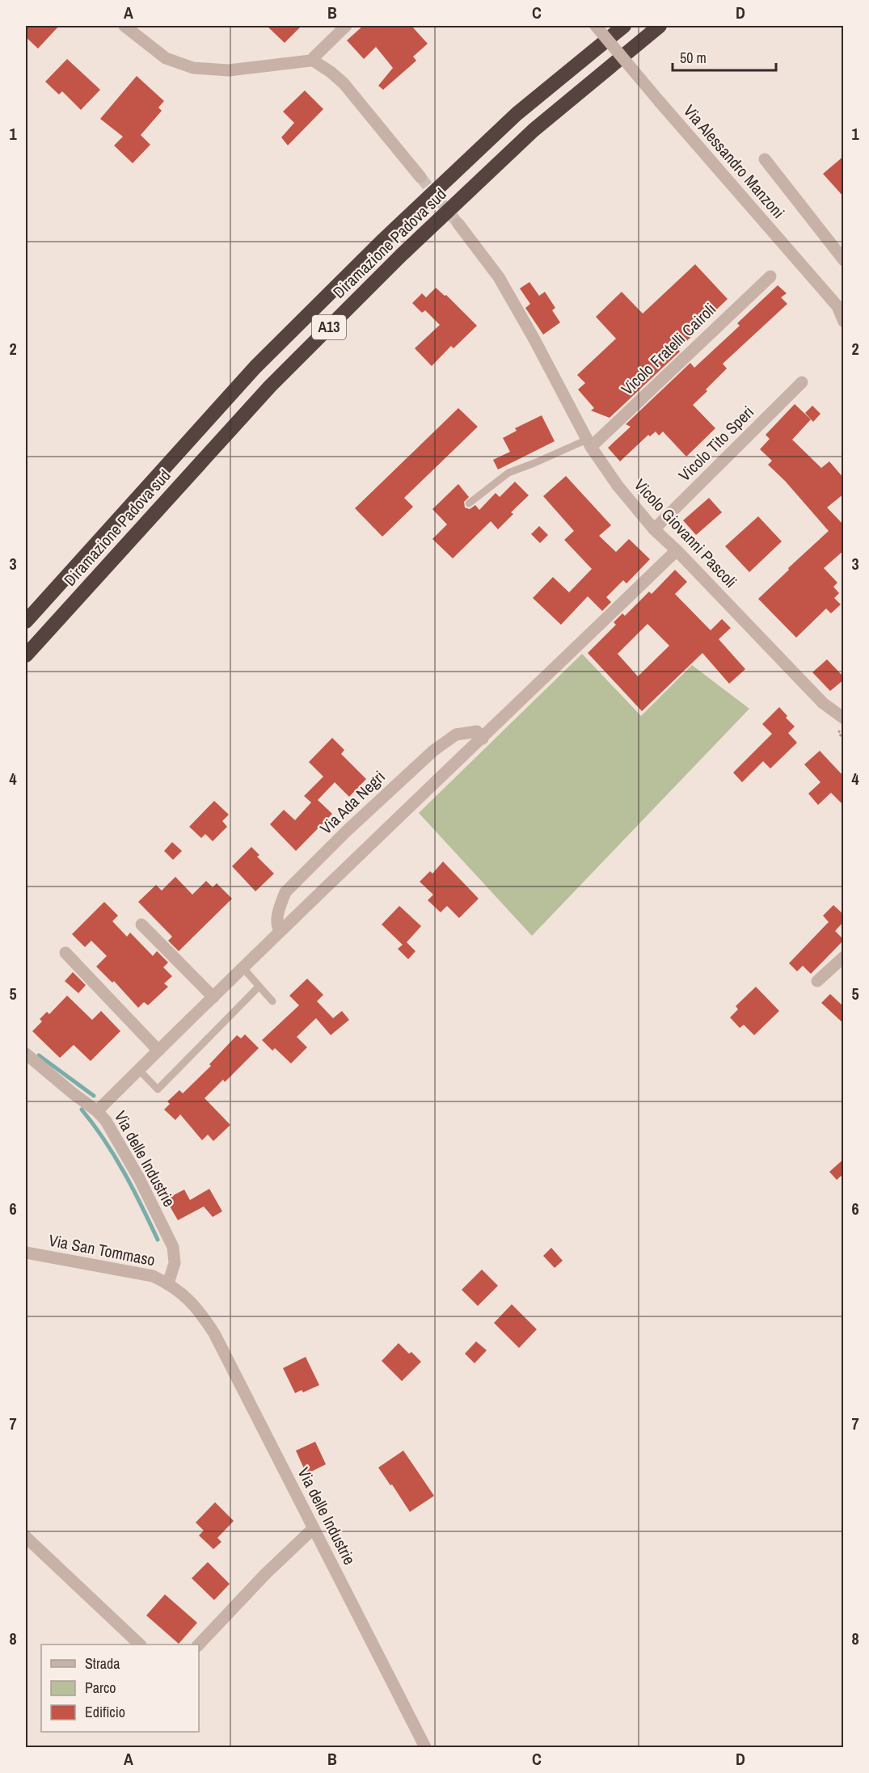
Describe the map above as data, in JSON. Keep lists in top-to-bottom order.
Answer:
{
  "streets": {
    "highway": ["Diramazione Padova sud", "A13"],
    "street": [
      "Via Alessandro Manzoni",
      "Vicolo Fratelli Cairoli",
      "Vicolo Tito Speri",
      "Vicolo Giovanni Pascoli",
      "Via Ada Negri",
      "Via delle Industrie",
      "Via San Tommaso"
    ]
  },
  "crossings": [
    ["Vicolo Fratelli Cairoli", "Vicolo Giovanni Pascoli"],
    ["Vicolo Tito Speri", "Vicolo Giovanni Pascoli"],
    ["Via delle Industrie", "Via San Tommaso"]
  ],
  "legend": ["Strada", "Parco", "Edificio"],
  "scale_bar": "50 m",
  "grid": {
    "columns": [
      "A",
      "B",
      "C",
      "D"
    ],
    "rows": [
      "1",
      "2",
      "3",
      "4",
      "5",
      "6",
      "7",
      "8"
    ]
  }
}
